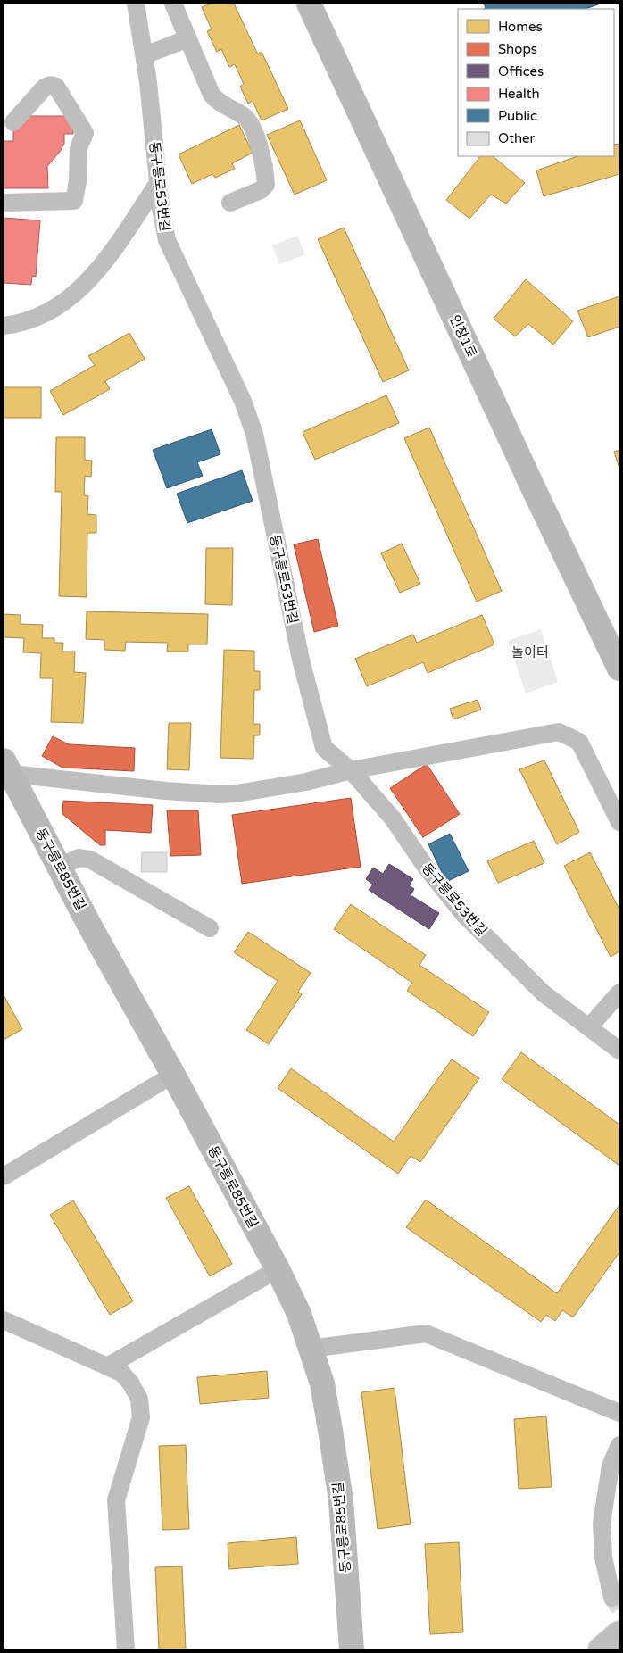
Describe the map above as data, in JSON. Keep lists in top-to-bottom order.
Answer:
{
  "streets": {
    "street": ["동구릉로53번길", "인창1로", "동구릉로85번길"]
  },
  "parks": ["놀이터"],
  "legend": [
    "Homes",
    "Shops",
    "Offices",
    "Health",
    "Public",
    "Other"
  ]
}
